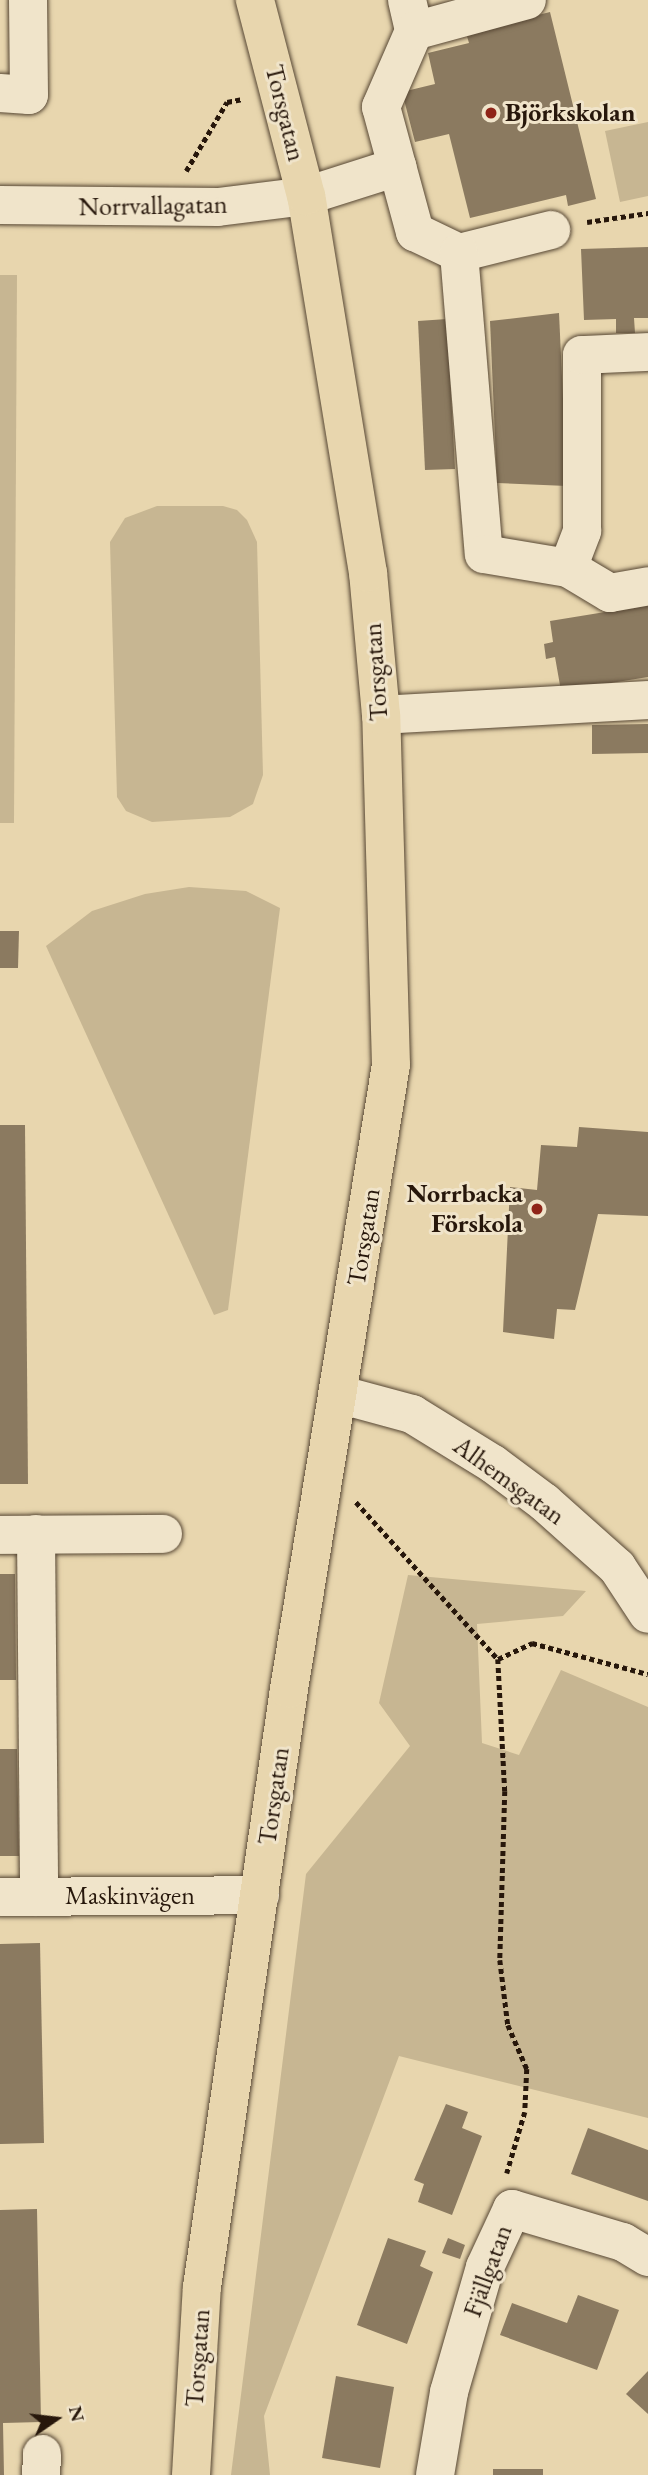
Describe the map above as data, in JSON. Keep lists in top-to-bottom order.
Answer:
{
  "streets": {
    "main road": ["Torsgatan"],
    "street": [
      "Norrvallagatan",
      "Alhemsgatan",
      "Maskinvägen",
      "Fjällgatan"
    ]
  },
  "crossings": [
    ["Torsgatan", "Norrvallagatan"],
    ["Torsgatan", "Alhemsgatan"],
    ["Torsgatan", "Maskinvägen"]
  ],
  "places": ["Björkskolan", "Norrbacka Förskola"],
  "north": "right"
}
